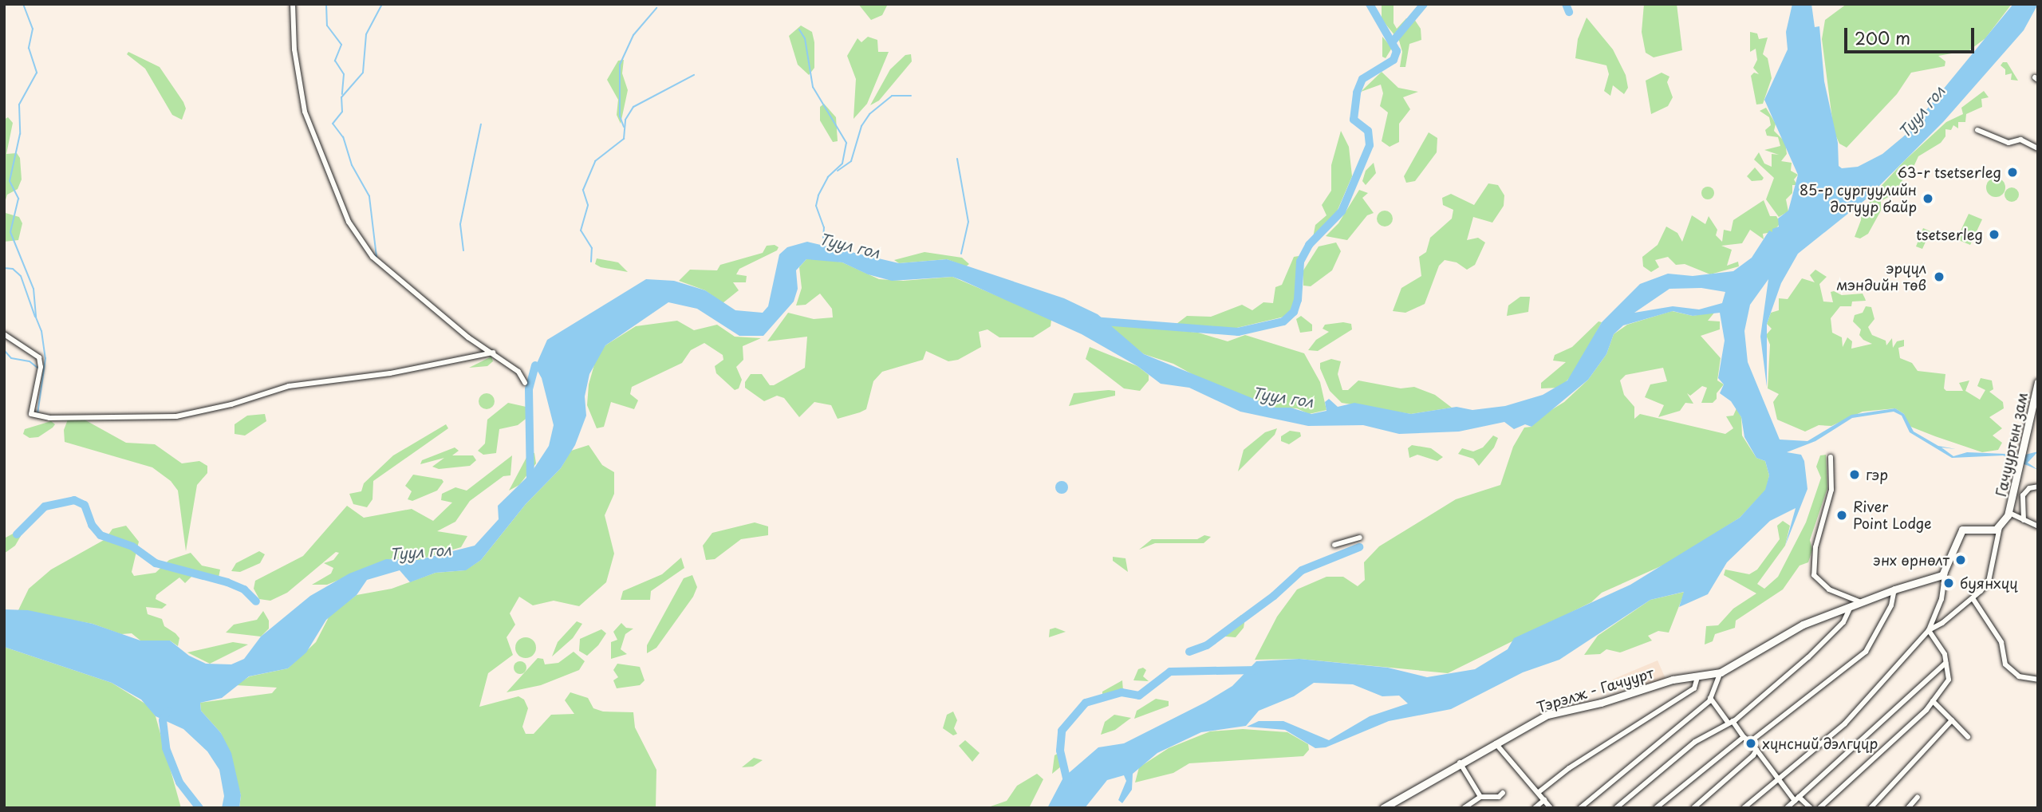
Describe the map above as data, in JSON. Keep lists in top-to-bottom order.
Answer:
{
  "streets": {
    "main road": ["Гачууртын зам", "Тэрэлж - Гачуурт"]
  },
  "water": ["Туул гол"],
  "places": [
    "63-r tsetserleg",
    "85-р сургуулийн дотуур байр",
    "tsetserleg",
    "эрүүл мэндийн төв",
    "гэр",
    "River Point Lodge",
    "энх өрнөлт",
    "буянхүү",
    "хүнсний дэлгүүр"
  ],
  "scale_bar": "200 m"
}
